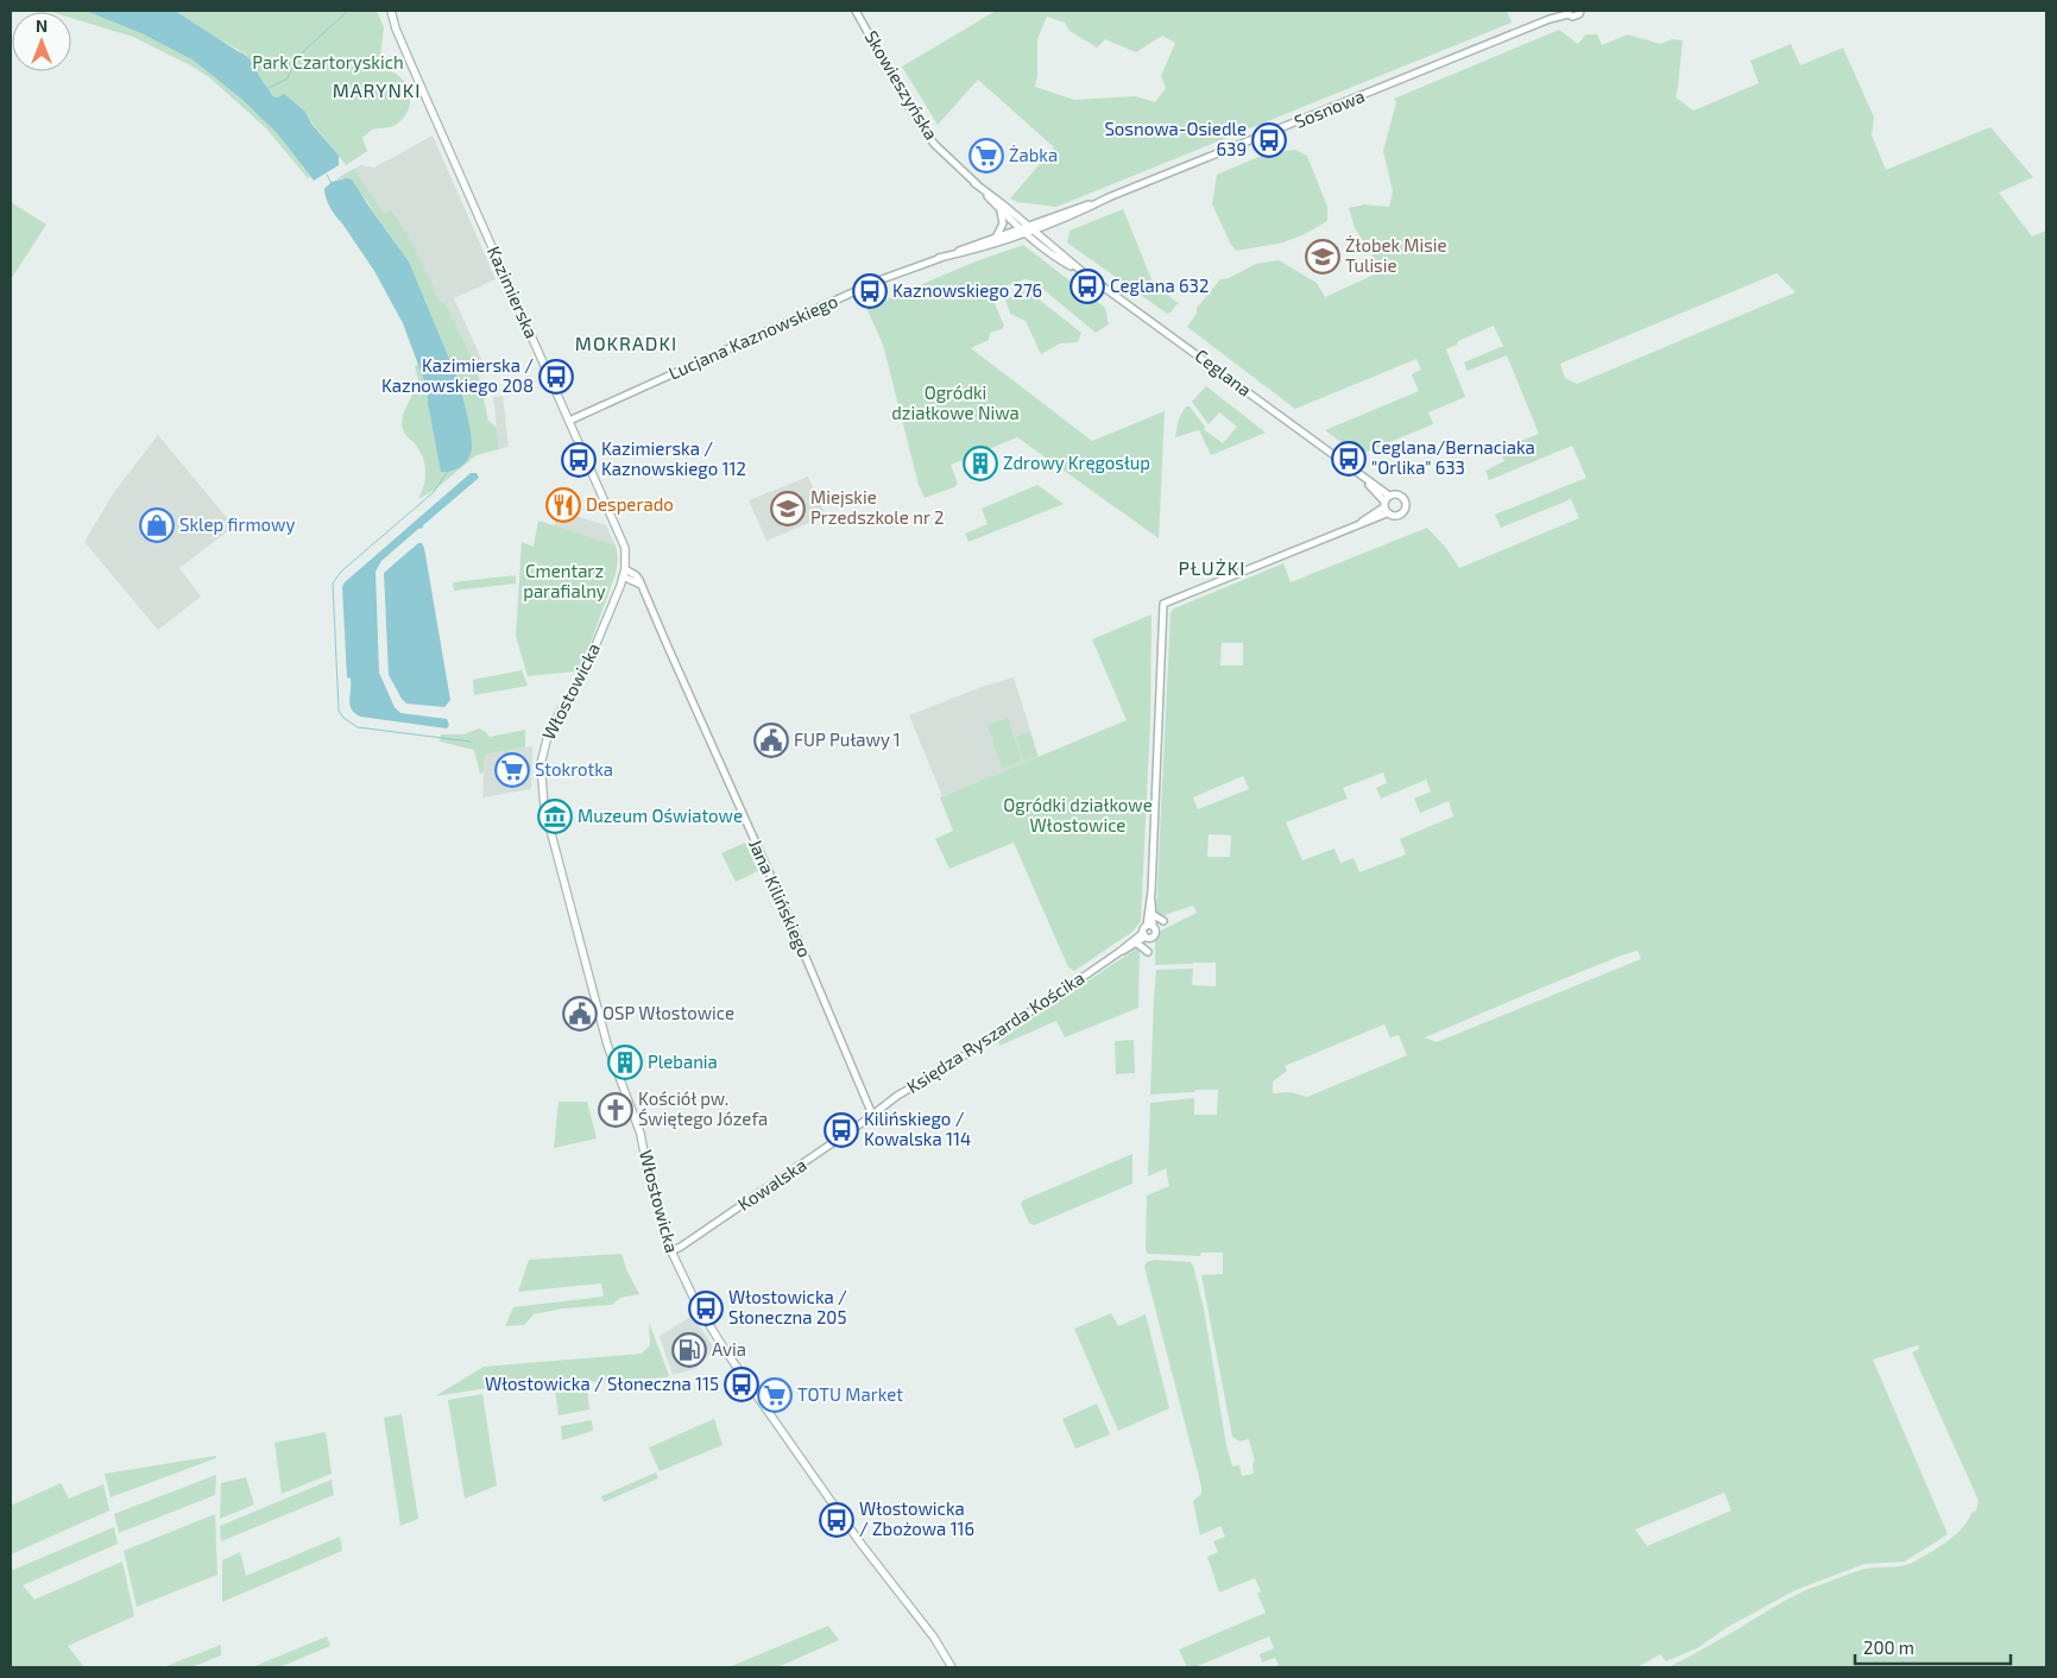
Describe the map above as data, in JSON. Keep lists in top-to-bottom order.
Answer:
{
  "streets": {
    "main road": ["Kazimierska", "Włostowicka"],
    "street": [
      "Skowieszyńska",
      "Sosnowa",
      "Lucjana Kaznowskiego",
      "Ceglana",
      "Jana Kilińskiego",
      "Księdza Ryszarda Kościka",
      "Kowalska"
    ]
  },
  "crossings": [
    ["Skowieszyńska", "Sosnowa"],
    ["Skowieszyńska", "Lucjana Kaznowskiego"],
    ["Skowieszyńska", "Ceglana"],
    ["Sosnowa", "Lucjana Kaznowskiego"],
    ["Sosnowa", "Ceglana"],
    ["Kazimierska", "Lucjana Kaznowskiego"],
    ["Kazimierska", "Włostowicka"],
    ["Kazimierska", "Jana Kilińskiego"],
    ["Lucjana Kaznowskiego", "Ceglana"],
    ["Włostowicka", "Jana Kilińskiego"],
    ["Włostowicka", "Kowalska"],
    ["Jana Kilińskiego", "Księdza Ryszarda Kościka"],
    ["Jana Kilińskiego", "Kowalska"],
    ["Księdza Ryszarda Kościka", "Kowalska"]
  ],
  "districts": ["MARYNKI", "MOKRADKI", "PŁUŻKI"],
  "parks": [
    "Park Czartoryskich",
    "Ogródki działkowe Niwa",
    "Cmentarz parafialny",
    "Ogródki działkowe Włostowice"
  ],
  "places": {
    "bus stop": [
      "Sosnowa-Osiedle 639",
      "Ceglana 632",
      "Kaznowskiego 276",
      "Kazimierska / Kaznowskiego 208",
      "Ceglana/Bernaciaka \"Orlika\" 633",
      "Kazimierska / Kaznowskiego 112",
      "Kilińskiego / Kowalska 114",
      "Włostowicka / Słoneczna 205",
      "Włostowicka / Słoneczna 115",
      "Włostowicka / Zbożowa 116"
    ],
    "supermarket": ["Żabka", "Stokrotka", "TOTU Market"],
    "school or university": ["Żłobek Misie Tulisie", "Miejskie Przedszkole nr 2"],
    "building": ["Zdrowy Kręgosłup", "Plebania"],
    "restaurant": ["Desperado"],
    "shop": ["Sklep firmowy"],
    "public building": ["FUP Puławy 1", "OSP Włostowice"],
    "museum": ["Muzeum Oświatowe"],
    "church": ["Kościół pw. Świętego Józefa"],
    "fuel station": ["Avia"]
  },
  "scale_bar": "200 m",
  "north": "top"
}
